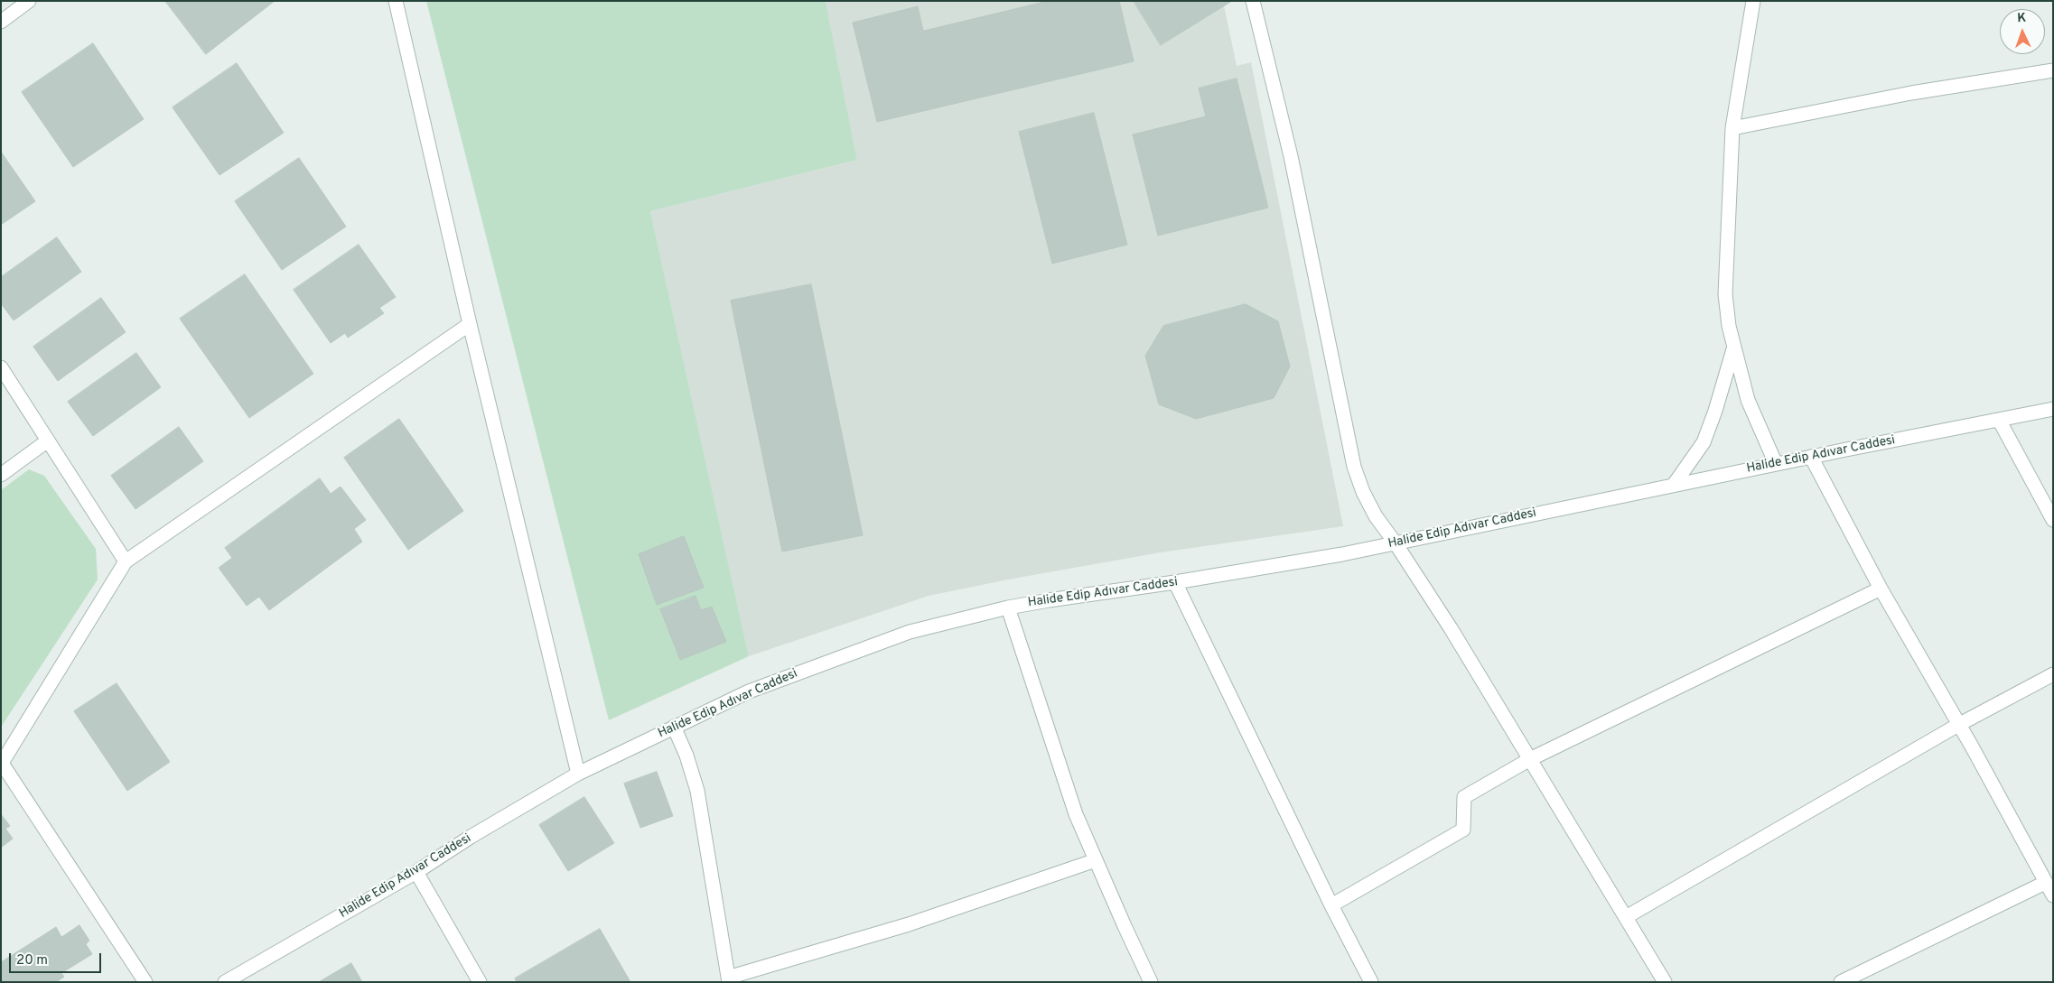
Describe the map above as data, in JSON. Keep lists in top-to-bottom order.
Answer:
{
  "streets": {
    "street": ["Halide Edip Adıvar Caddesi"]
  },
  "scale_bar": "20 m",
  "north": "top"
}
